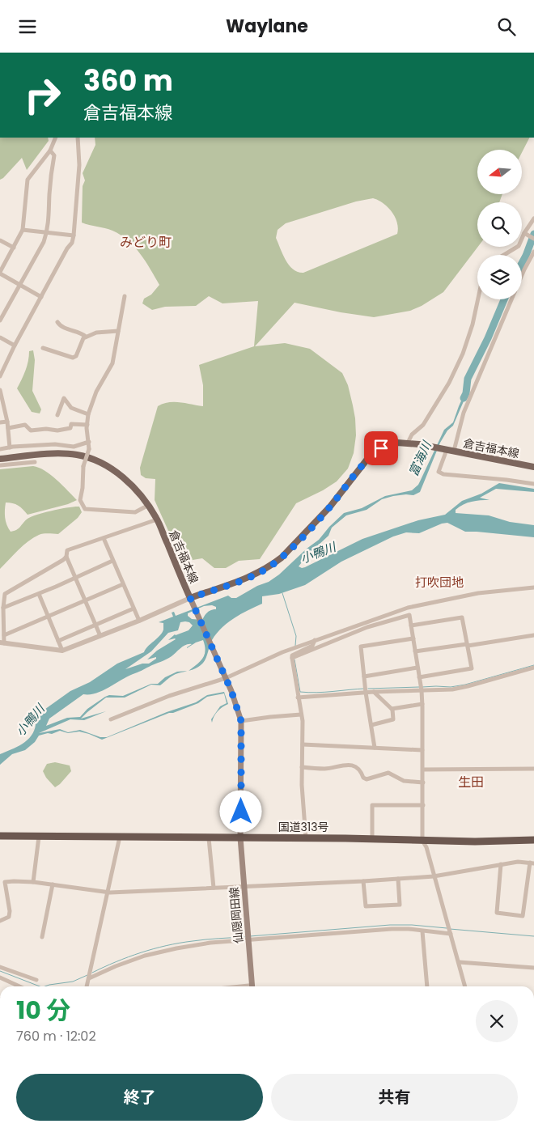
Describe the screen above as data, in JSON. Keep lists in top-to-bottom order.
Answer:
{
  "streets": {
    "highway": ["国道313号"],
    "main road": ["倉吉福本線", "仙隠岡田線"]
  },
  "crossings": [
    ["倉吉福本線", "仙隠岡田線"],
    ["国道313号", "仙隠岡田線"]
  ],
  "districts": ["みどり町", "打吹団地", "生田"],
  "water": ["富海川", "小鴨川"],
  "north": "left",
  "page": {
    "header": "Waylane",
    "turn": ["360 m", "倉吉福本線"],
    "heading": ["10 分", "760 m · 12:02"],
    "buttons": ["終了", "共有"]
  }
}
